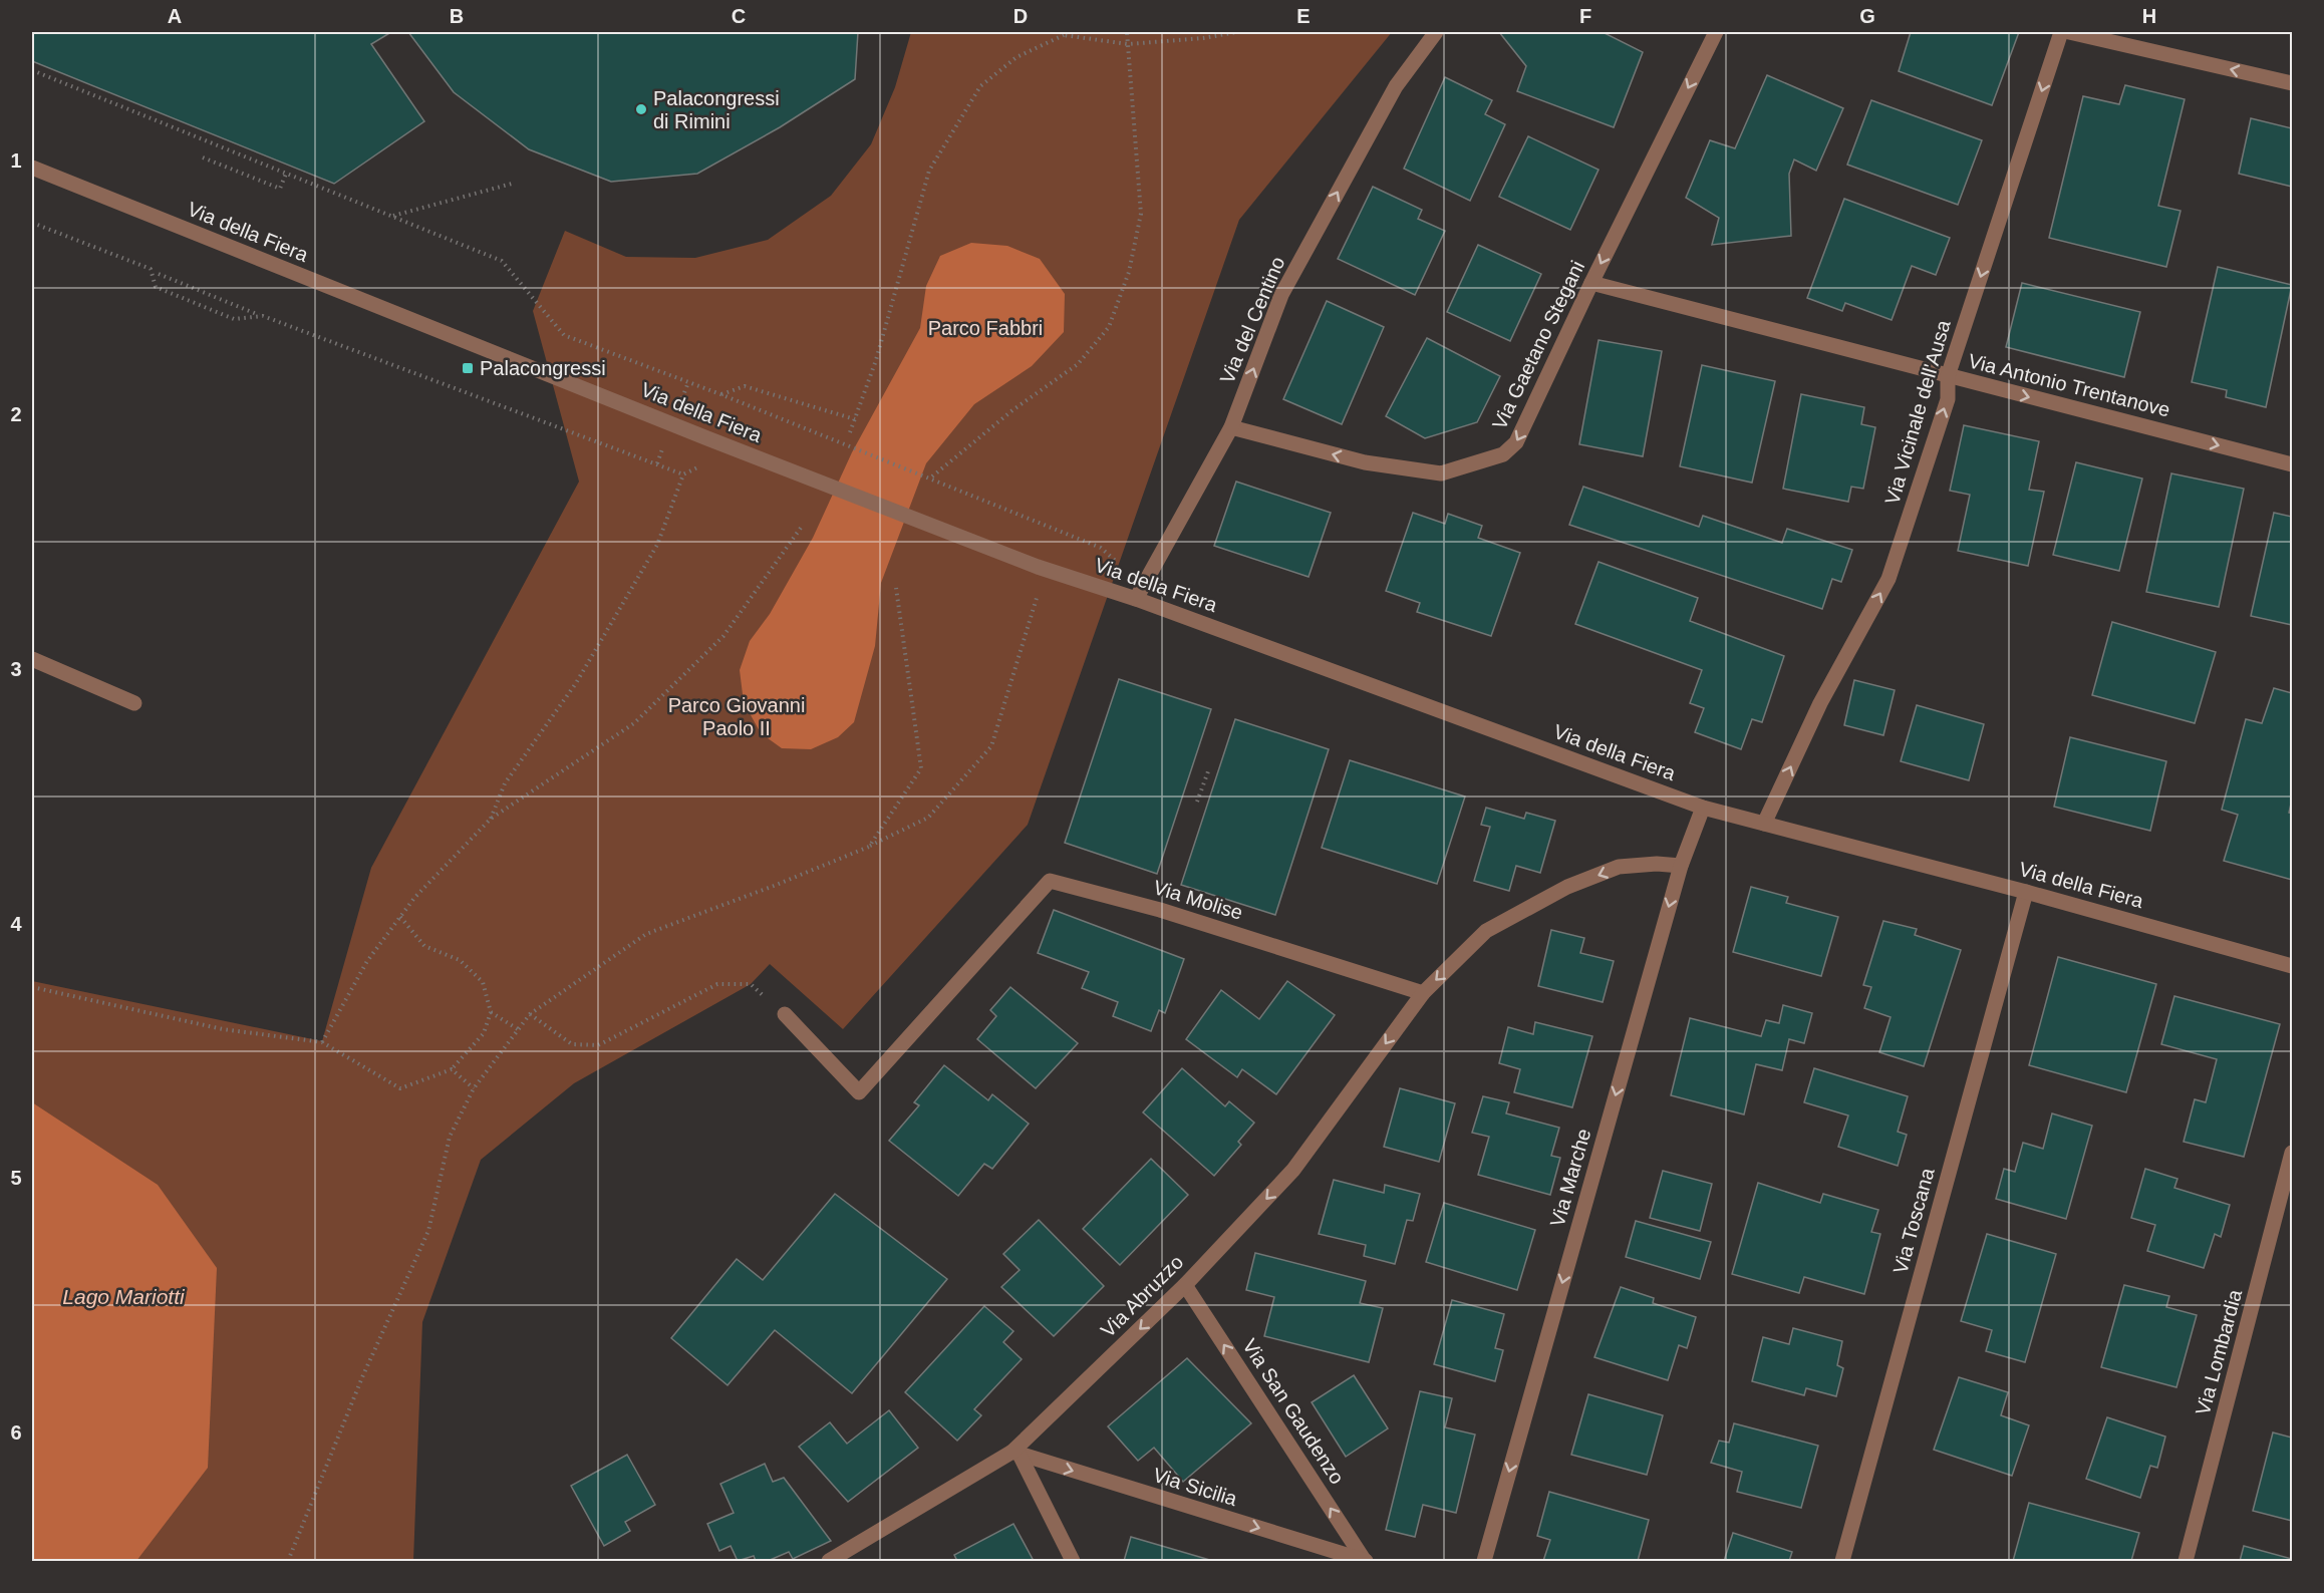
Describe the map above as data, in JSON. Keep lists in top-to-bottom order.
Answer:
{
  "streets": {
    "street": [
      "Via della Fiera",
      "Via del Centino",
      "Via Gaetano Stegani",
      "Via Antonio Trentanove",
      "Via Vicinale dell'Ausa",
      "Via Molise",
      "Via Marche",
      "Via Toscana",
      "Via Abruzzo",
      "Via Lombardia",
      "Via San Gaudenzo",
      "Via Sicilia"
    ]
  },
  "crossings": [
    ["Via della Fiera", "Via del Centino"],
    ["Via della Fiera", "Via Vicinale dell'Ausa"],
    ["Via della Fiera", "Via Marche"],
    ["Via della Fiera", "Via Toscana"],
    ["Via del Centino", "Via Gaetano Stegani"],
    ["Via Gaetano Stegani", "Via Antonio Trentanove"],
    ["Via Antonio Trentanove", "Via Vicinale dell'Ausa"],
    ["Via Molise", "Via Abruzzo"],
    ["Via Abruzzo", "Via San Gaudenzo"],
    ["Via Abruzzo", "Via Sicilia"],
    ["Via San Gaudenzo", "Via Sicilia"]
  ],
  "one_way": [
    "Via del Centino",
    "Via Gaetano Stegani",
    "Via Antonio Trentanove",
    "Via Marche",
    "Via Abruzzo",
    "Via San Gaudenzo",
    "Via Sicilia"
  ],
  "water": ["Lago Mariotti"],
  "parks": ["Parco Fabbri", "Parco Giovanni Paolo II"],
  "places": {
    "other": ["Palacongressi di Rimini"],
    "transit": ["Palacongressi"]
  },
  "grid": {
    "columns": [
      "A",
      "B",
      "C",
      "D",
      "E",
      "F",
      "G",
      "H"
    ],
    "rows": [
      "1",
      "2",
      "3",
      "4",
      "5",
      "6"
    ]
  }
}
